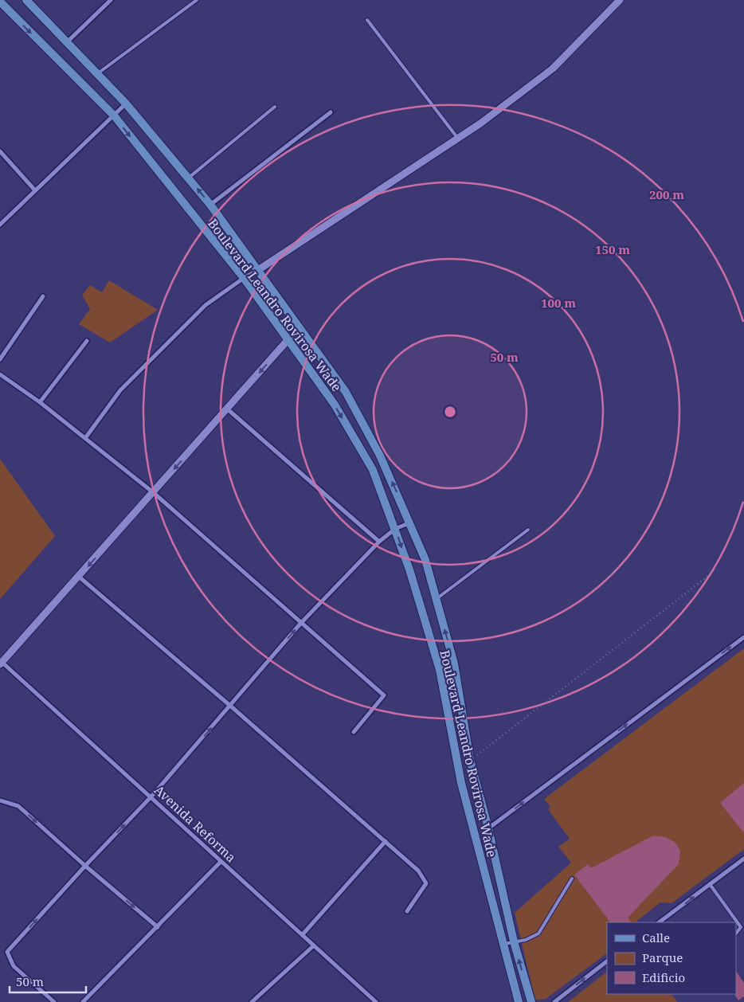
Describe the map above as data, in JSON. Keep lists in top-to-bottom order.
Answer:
{
  "streets": {
    "main road": ["Boulevard Leandro Rovirosa Wade"],
    "street": ["Avenida Reforma"]
  },
  "legend": ["Calle", "Parque", "Edificio"],
  "scale_bar": "50 m",
  "rings": [
    "200 m",
    "150 m",
    "100 m",
    "50 m"
  ]
}
